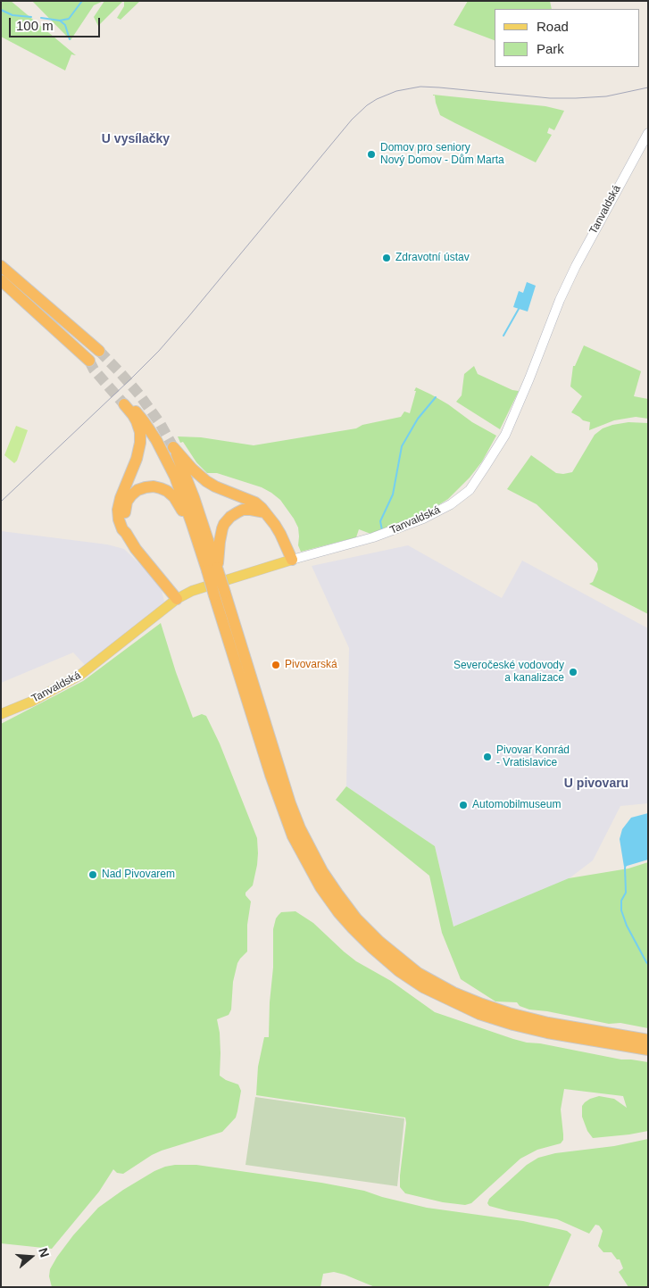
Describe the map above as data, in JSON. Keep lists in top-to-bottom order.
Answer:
{
  "streets": {
    "main road": ["Tanvaldská"]
  },
  "districts": ["U vysílačky", "U pivovaru"],
  "places": [
    "Domov pro seniory Nový Domov - Dům Marta",
    "Zdravotní ústav",
    "Pivovarská",
    "Severočeské vodovody a kanalizace",
    "Pivovar Konrád - Vratislavice",
    "Automobilmuseum",
    "Nad Pivovarem"
  ],
  "legend": ["Road", "Park"],
  "scale_bar": "100 m",
  "north": "right"
}
